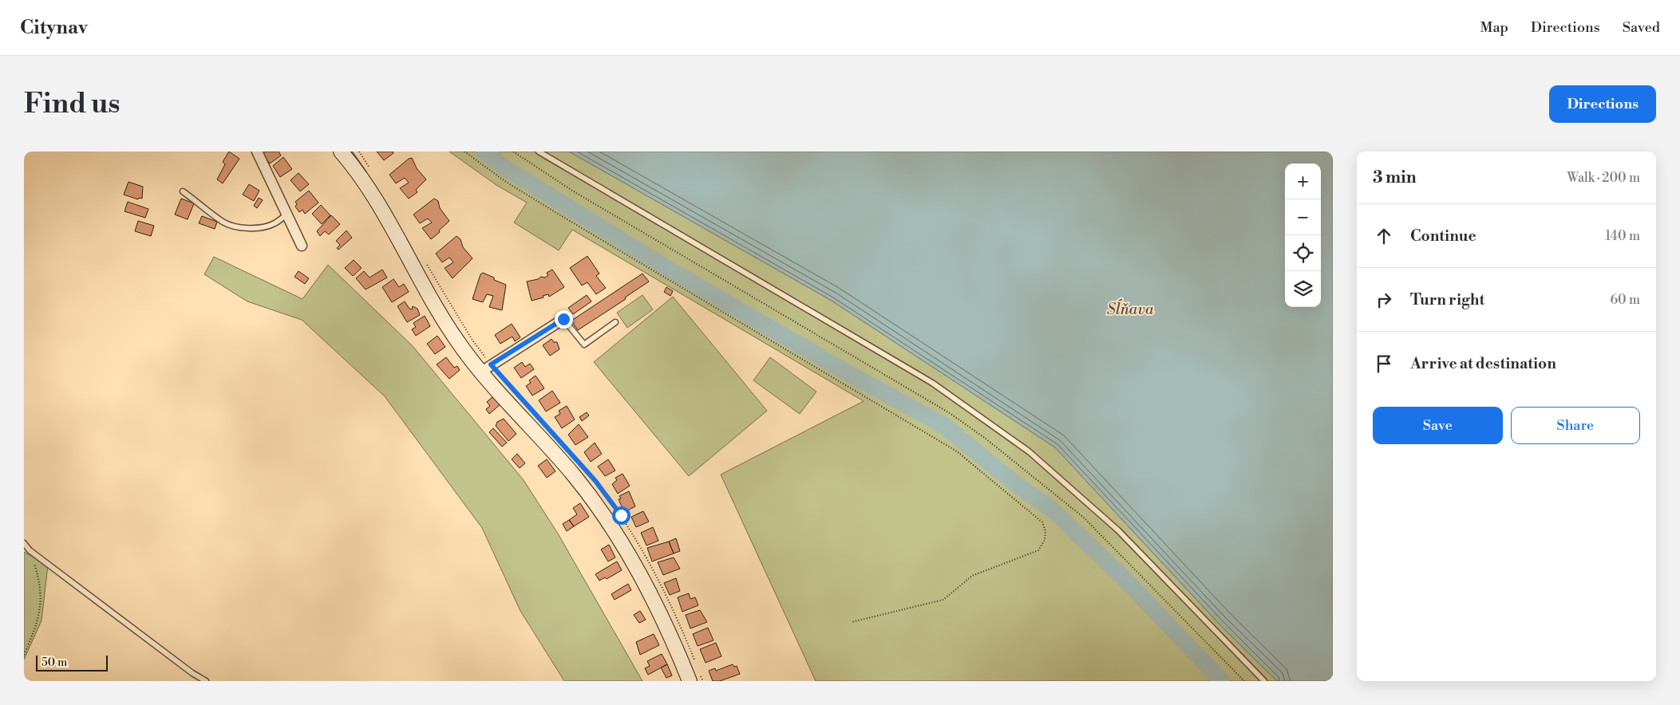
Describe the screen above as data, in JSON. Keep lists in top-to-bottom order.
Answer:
{
  "water": ["Sĺňava"],
  "scale_bar": "50 m",
  "page": {
    "header": "Citynav",
    "nav": ["Map", "Directions", "Saved"],
    "buttons": [
      "Directions",
      ["Save", "Share"]
    ],
    "title": "Find us",
    "heading": ["3 min", "Walk · 200 m"],
    "map_buttons": ["+", "−"],
    "list": [
      ["Continue", "140 m"],
      ["Turn right", "60 m"],
      "Arrive at destination"
    ],
    "scale": "50 m"
  }
}
